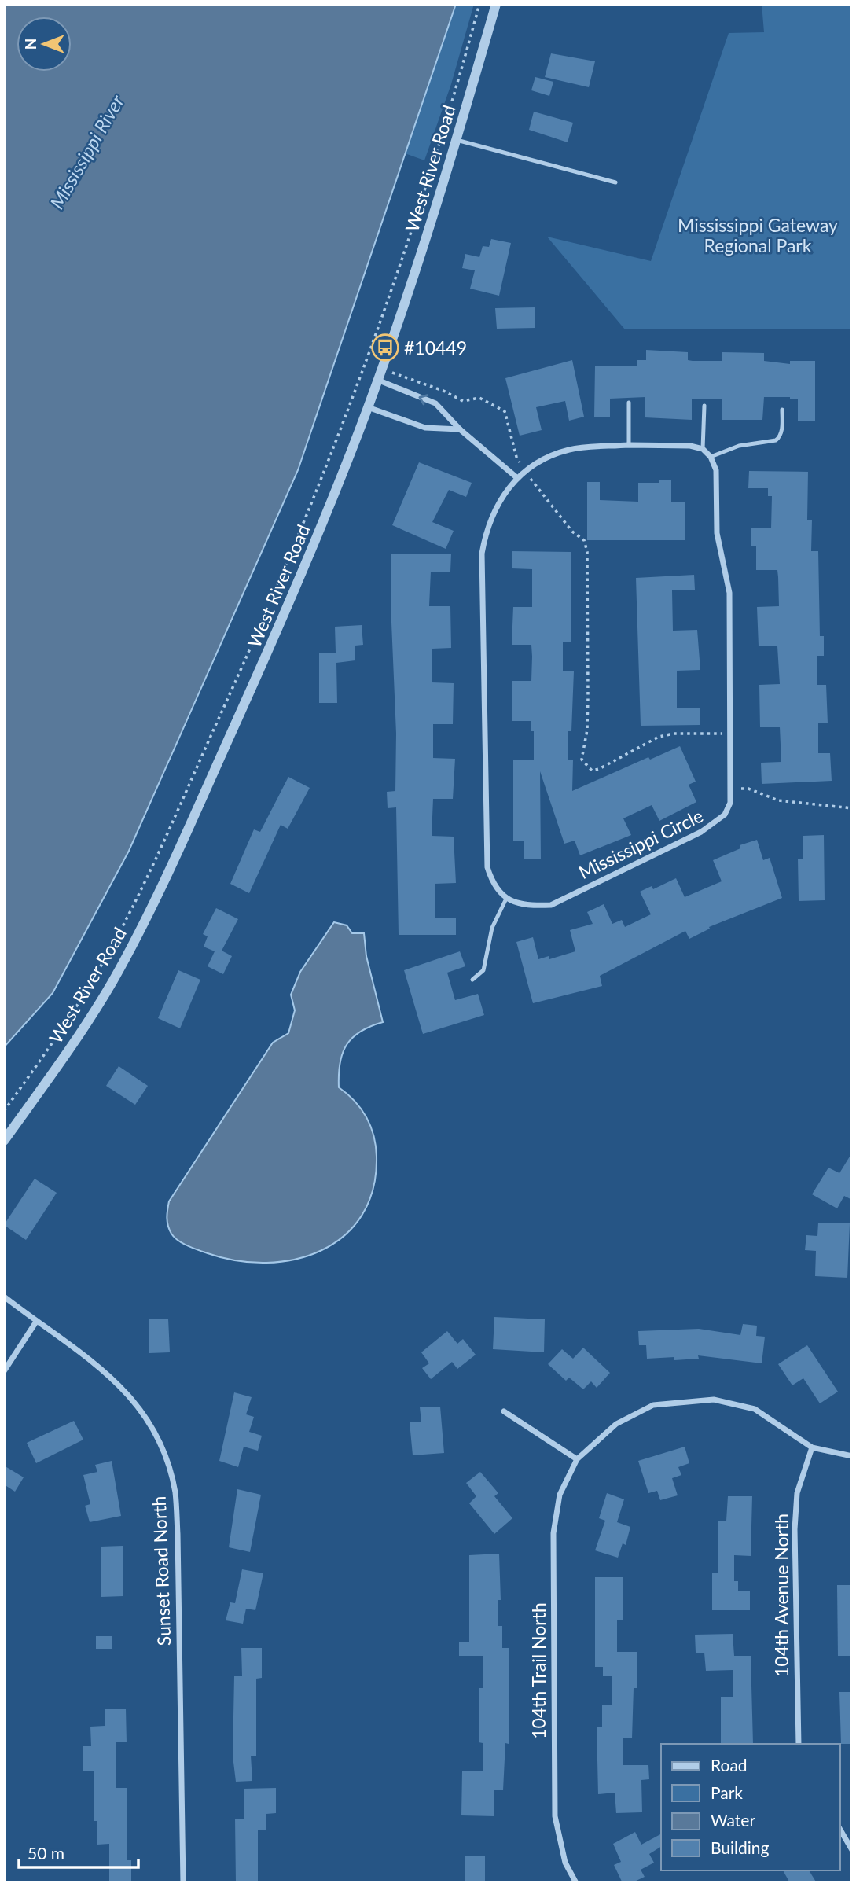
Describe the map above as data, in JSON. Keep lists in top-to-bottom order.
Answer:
{
  "streets": {
    "street": [
      "West River Road",
      "Mississippi Circle",
      "Sunset Road North",
      "104th Avenue North",
      "104th Trail North"
    ]
  },
  "water": ["Mississippi River"],
  "parks": ["Mississippi Gateway Regional Park"],
  "places": {
    "bus stop": ["#10449"]
  },
  "legend": [
    "Road",
    "Park",
    "Water",
    "Building"
  ],
  "scale_bar": "50 m",
  "north": "left"
}
